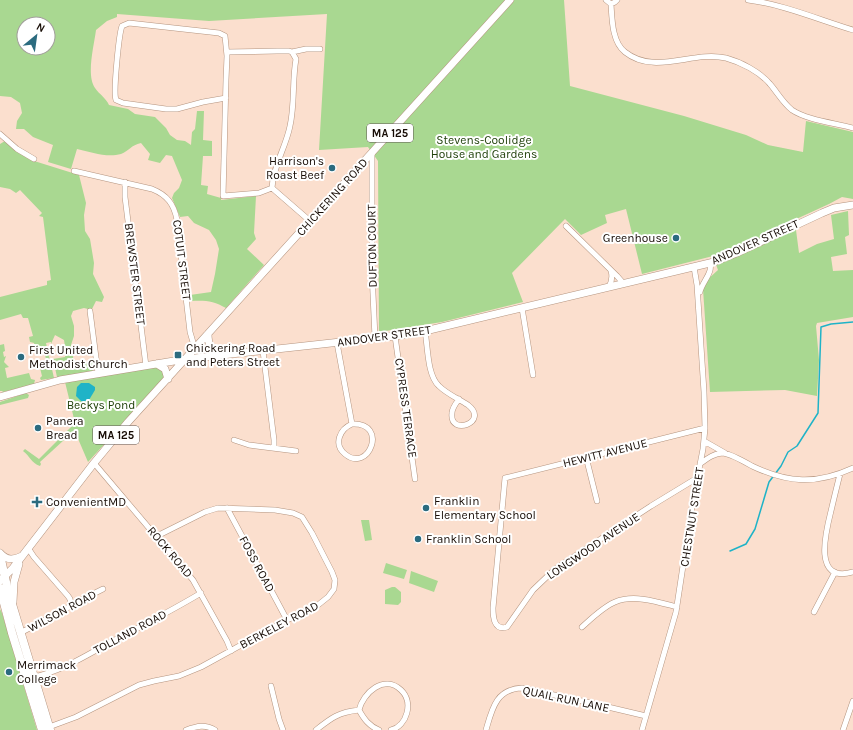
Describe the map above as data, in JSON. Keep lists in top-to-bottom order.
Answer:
{
  "streets": {
    "main road": ["MA 125", "CHICKERING ROAD", "ANDOVER STREET"],
    "street": [
      "DUFTON COURT",
      "COTUIT STREET",
      "BREWSTER STREET",
      "CYPRESS TERRACE",
      "HEWITT AVENUE",
      "CHESTNUT STREET",
      "LONGWOOD AVENUE",
      "ROCK ROAD",
      "FOSS ROAD",
      "WILSON ROAD",
      "BERKELEY ROAD",
      "TOLLAND ROAD",
      "QUAIL RUN LANE"
    ]
  },
  "crossings": [
    ["MA 125", "CHICKERING ROAD"],
    ["MA 125", "ANDOVER STREET"],
    ["MA 125", "ROCK ROAD"],
    ["CHICKERING ROAD", "ANDOVER STREET"],
    ["CHICKERING ROAD", "DUFTON COURT"],
    ["CHICKERING ROAD", "COTUIT STREET"],
    ["ANDOVER STREET", "DUFTON COURT"],
    ["ANDOVER STREET", "BREWSTER STREET"],
    ["ANDOVER STREET", "CYPRESS TERRACE"],
    ["ANDOVER STREET", "CHESTNUT STREET"],
    ["COTUIT STREET", "BREWSTER STREET"],
    ["HEWITT AVENUE", "CHESTNUT STREET"],
    ["HEWITT AVENUE", "LONGWOOD AVENUE"],
    ["CHESTNUT STREET", "LONGWOOD AVENUE"],
    ["CHESTNUT STREET", "QUAIL RUN LANE"],
    ["ROCK ROAD", "BERKELEY ROAD"],
    ["ROCK ROAD", "TOLLAND ROAD"],
    ["FOSS ROAD", "BERKELEY ROAD"]
  ],
  "parks": ["Stevens-Coolidge House and Gardens", "Beckys Pond"],
  "places": {
    "other": [
      "Harrison's Roast Beef",
      "Greenhouse",
      "First United Methodist Church",
      "Panera Bread",
      "Franklin Elementary School",
      "Franklin School",
      "Merrimack College"
    ],
    "transit": ["Chickering Road and Peters Street"],
    "health": ["ConvenientMD"]
  },
  "north": "top right"
}
